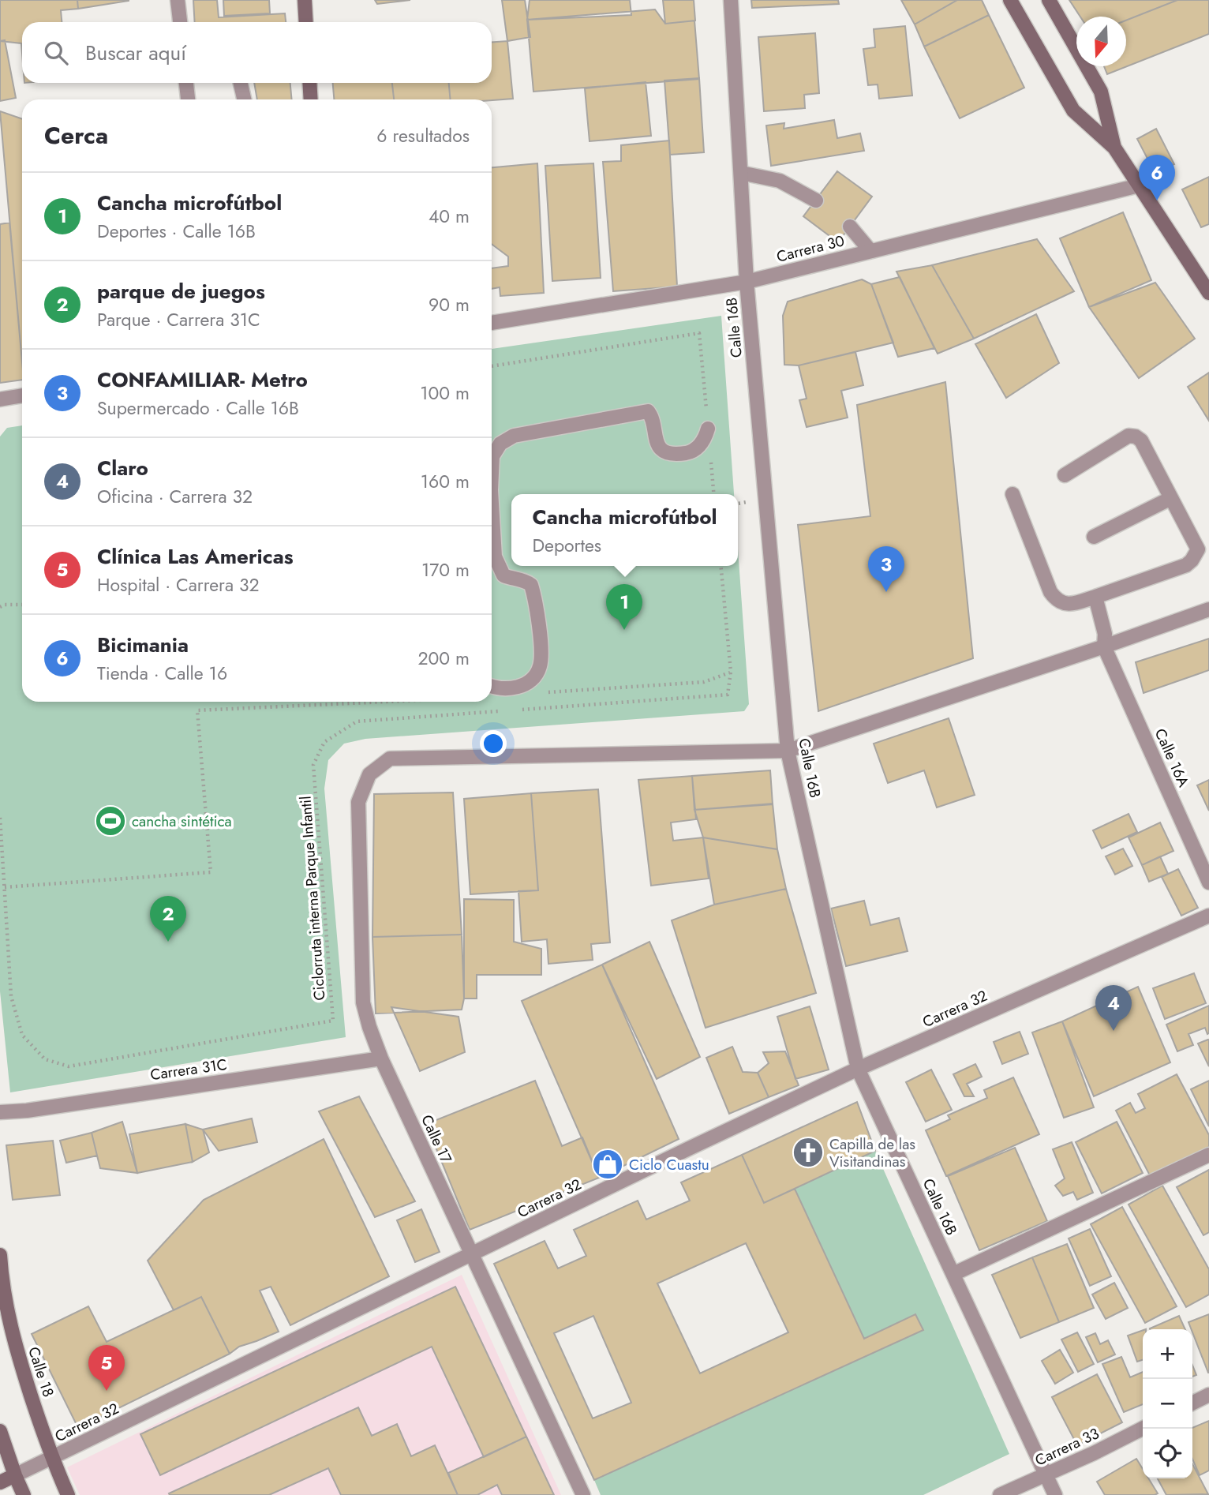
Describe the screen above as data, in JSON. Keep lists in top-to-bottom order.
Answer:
{
  "streets": {
    "street": [
      "Carrera 30",
      "Calle 16B",
      "Calle 16A",
      "Carrera 32",
      "Carrera 31C",
      "Calle 17",
      "Calle 18",
      "Carrera 33"
    ],
    "path": ["Ciclorruta interna Parque Infantil"]
  },
  "crossings": [
    ["Carrera 30", "Calle 16B"],
    ["Calle 16B", "Carrera 32"],
    ["Calle 16B", "Calle 17"],
    ["Calle 16B", "Carrera 33"],
    ["Carrera 32", "Calle 17"],
    ["Carrera 32", "Calle 18"],
    ["Carrera 31C", "Calle 17"]
  ],
  "places": {
    "sports": ["cancha sintética"],
    "church": ["Capilla de las Visitandinas"],
    "shop": ["Ciclo Cuastu"]
  },
  "north": "bottom",
  "page": {
    "search": "Buscar aquí",
    "heading": ["Cerca", "6 resultados"],
    "pins": [
      "6",
      "3",
      "1",
      "2",
      "4",
      "5"
    ],
    "list": [
      {
        "mark": "1",
        "name": "Cancha microfútbol",
        "note": "Deportes · Calle 16B",
        "value": "40 m"
      },
      {
        "mark": "2",
        "name": "parque de juegos",
        "note": "Parque · Carrera 31C",
        "value": "90 m"
      },
      {
        "mark": "3",
        "name": "CONFAMILIAR- Metro",
        "note": "Supermercado · Calle 16B",
        "value": "100 m"
      },
      {
        "mark": "4",
        "name": "Claro",
        "note": "Oficina · Carrera 32",
        "value": "160 m"
      },
      {
        "mark": "5",
        "name": "Clínica Las Americas",
        "note": "Hospital · Carrera 32",
        "value": "170 m"
      },
      {
        "mark": "6",
        "name": "Bicimania",
        "note": "Tienda · Calle 16",
        "value": "200 m"
      }
    ],
    "popup": ["Cancha microfútbol", "Deportes"],
    "map_buttons": ["+", "−"]
  }
}
